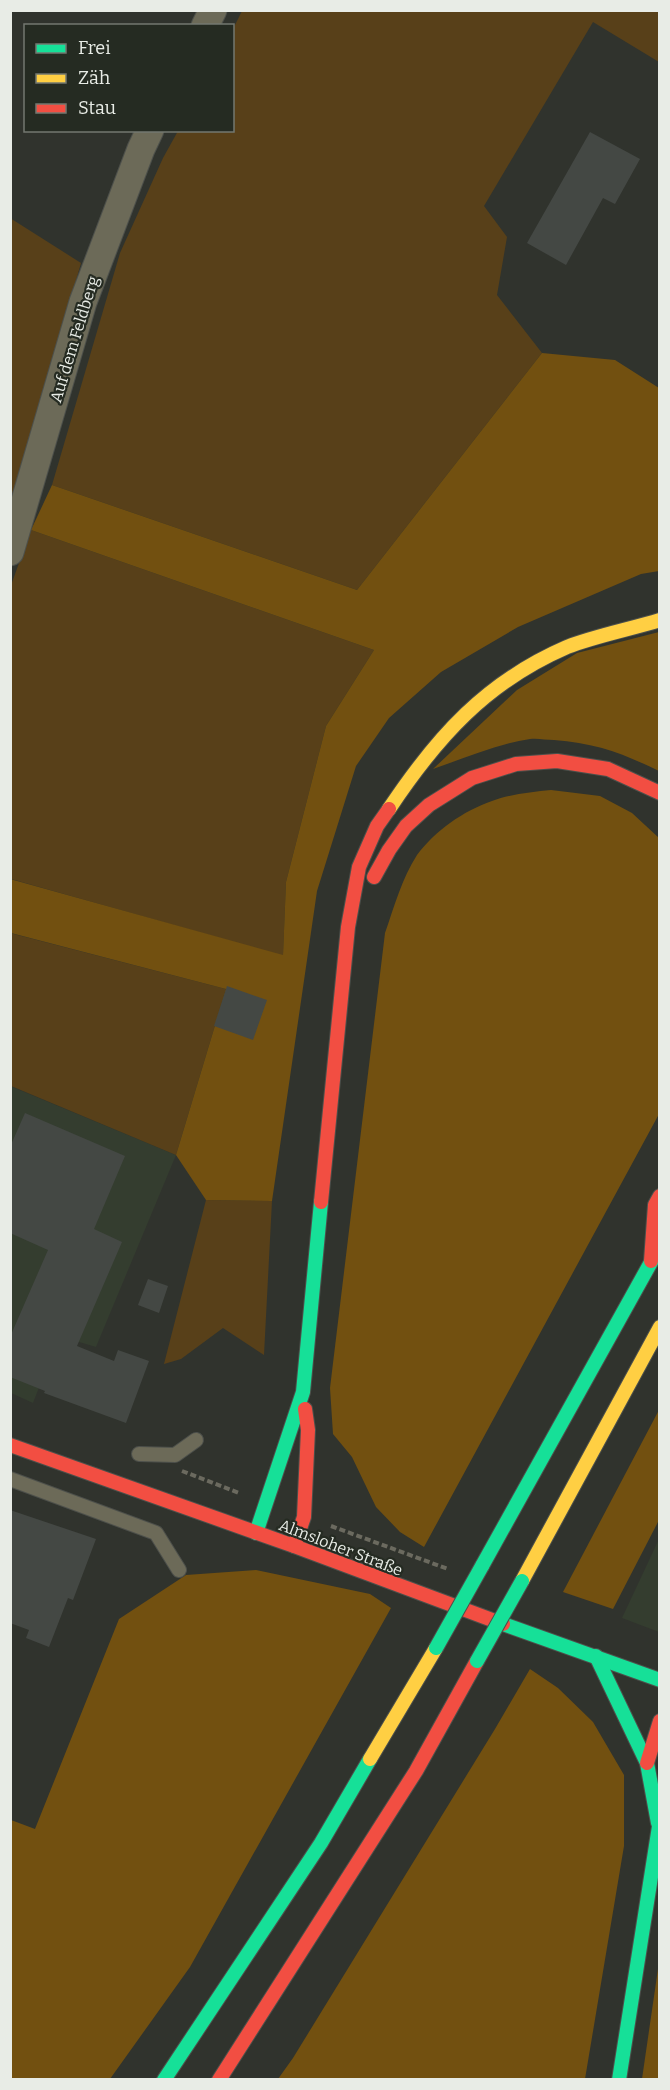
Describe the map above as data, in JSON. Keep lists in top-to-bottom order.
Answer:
{
  "streets": {
    "main road": ["Almsloher Straße"],
    "street": ["Auf dem Feldberg"]
  },
  "legend": ["Frei", "Zäh", "Stau"]
}
